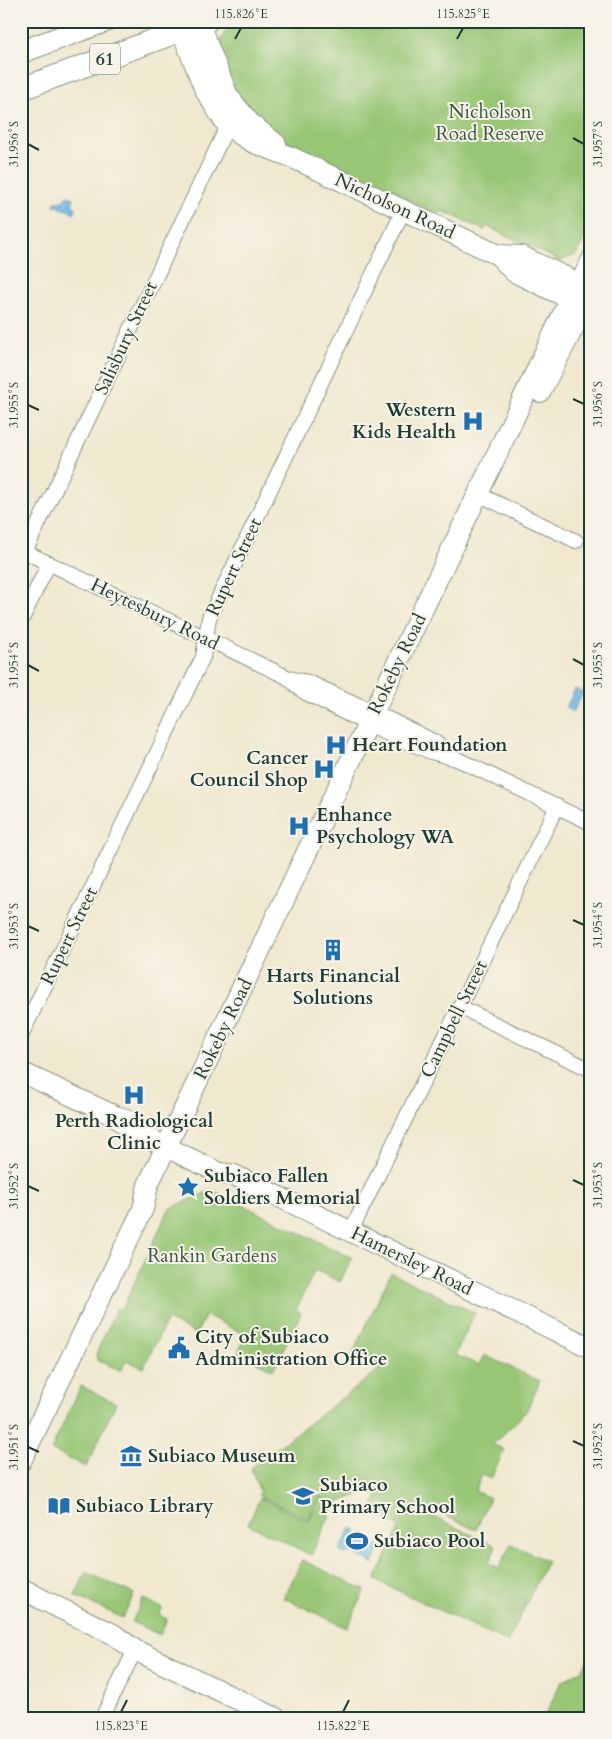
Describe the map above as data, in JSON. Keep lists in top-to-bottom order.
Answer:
{
  "streets": {
    "main road": [
      "61",
      "Nicholson Road",
      "Rokeby Road",
      "Hamersley Road"
    ],
    "street": [
      "Salisbury Street",
      "Rupert Street",
      "Heytesbury Road",
      "Campbell Street"
    ]
  },
  "crossings": [
    ["61", "Nicholson Road"],
    ["Nicholson Road", "Salisbury Street"],
    ["Nicholson Road", "Rupert Street"],
    ["Nicholson Road", "Rokeby Road"],
    ["Salisbury Street", "Heytesbury Road"],
    ["Rupert Street", "Heytesbury Road"],
    ["Heytesbury Road", "Rokeby Road"],
    ["Heytesbury Road", "Campbell Street"],
    ["Rokeby Road", "Hamersley Road"],
    ["Campbell Street", "Hamersley Road"]
  ],
  "parks": ["Nicholson Road Reserve", "Rankin Gardens"],
  "places": {
    "hospital": [
      "Western Kids Health",
      "Heart Foundation",
      "Cancer Council Shop",
      "Enhance Psychology WA",
      "Perth Radiological Clinic"
    ],
    "building": ["Harts Financial Solutions"],
    "place": ["Subiaco Fallen Soldiers Memorial"],
    "public building": ["City of Subiaco Administration Office"],
    "museum": ["Subiaco Museum"],
    "school or university": ["Subiaco Primary School"],
    "library": ["Subiaco Library"],
    "sports": ["Subiaco Pool"]
  },
  "coordinates": [
    "115.826°E",
    "115.825°E",
    "31.957°S",
    "31.956°S",
    "31.955°S",
    "31.954°S",
    "31.953°S",
    "31.952°S",
    "31.951°S",
    "115.823°E",
    "115.822°E"
  ]
}
